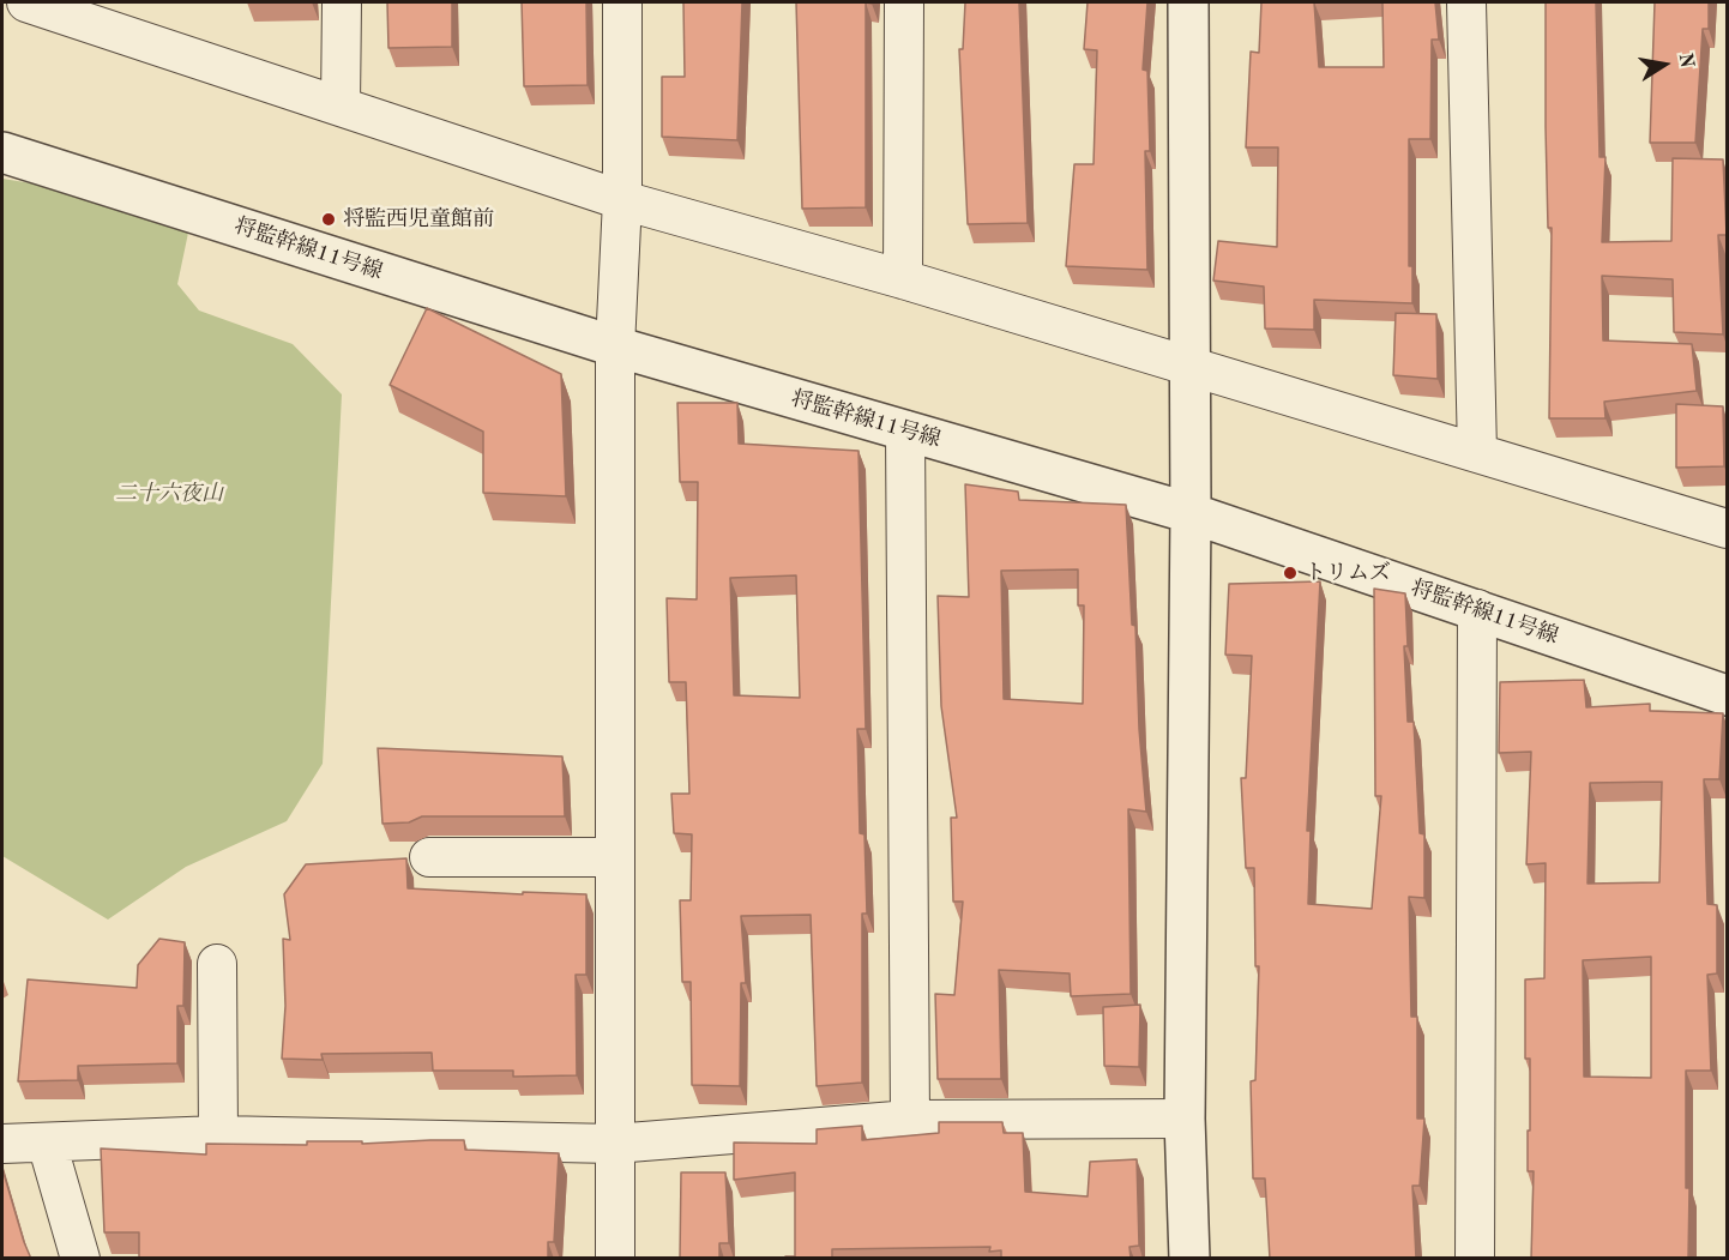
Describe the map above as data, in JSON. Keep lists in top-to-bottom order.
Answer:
{
  "streets": {
    "street": ["将監幹線11号線"]
  },
  "parks": ["二十六夜山"],
  "places": ["将監西児童館前", "トリムズ"],
  "north": "right"
}
